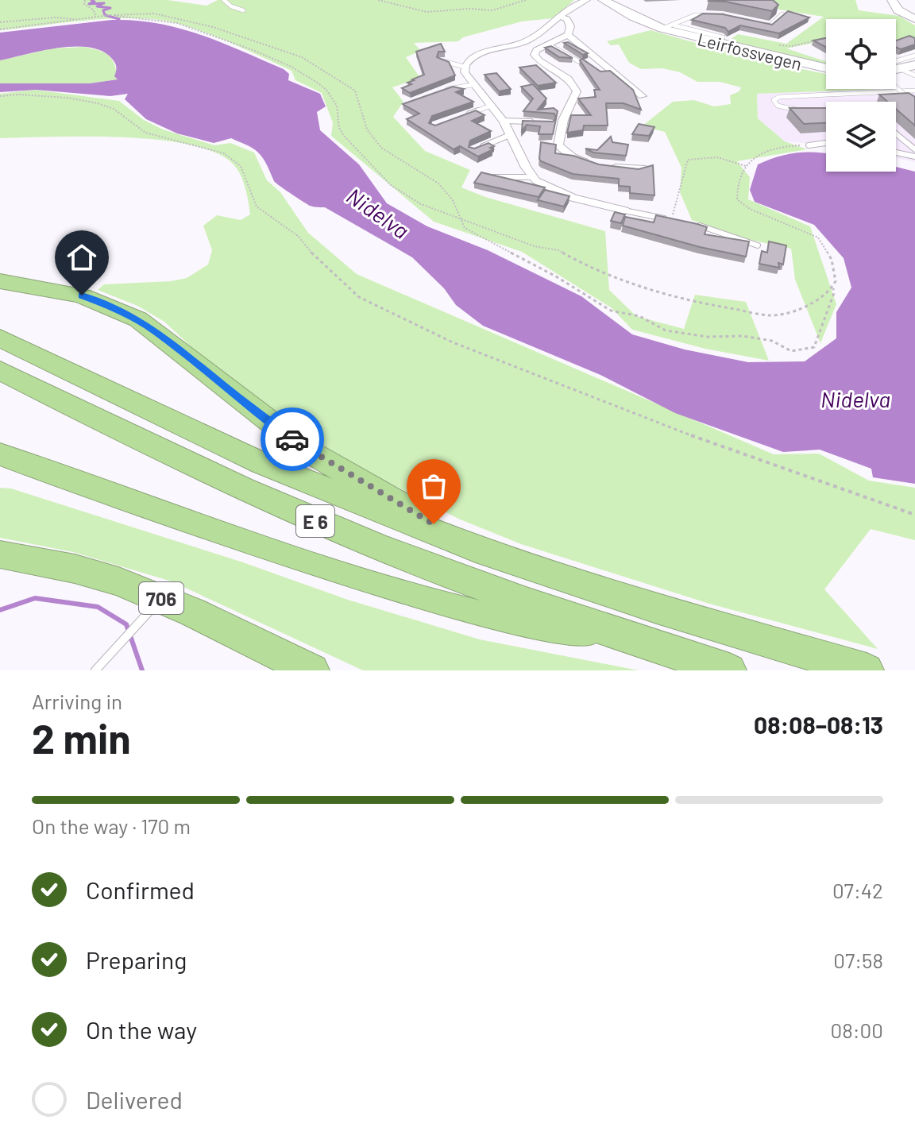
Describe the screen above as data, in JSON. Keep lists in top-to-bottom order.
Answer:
{
  "streets": {
    "highway": ["E 6", "706"],
    "street": ["Leirfossvegen"]
  },
  "water": ["Nidelva"],
  "page": {
    "heading": ["2 min", "Arriving in", "08:08–08:13"],
    "bar": "On the way · 170 m",
    "list": [
      ["Confirmed", "07:42"],
      ["Preparing", "07:58"],
      ["On the way", "08:00"],
      "Delivered"
    ]
  }
}
